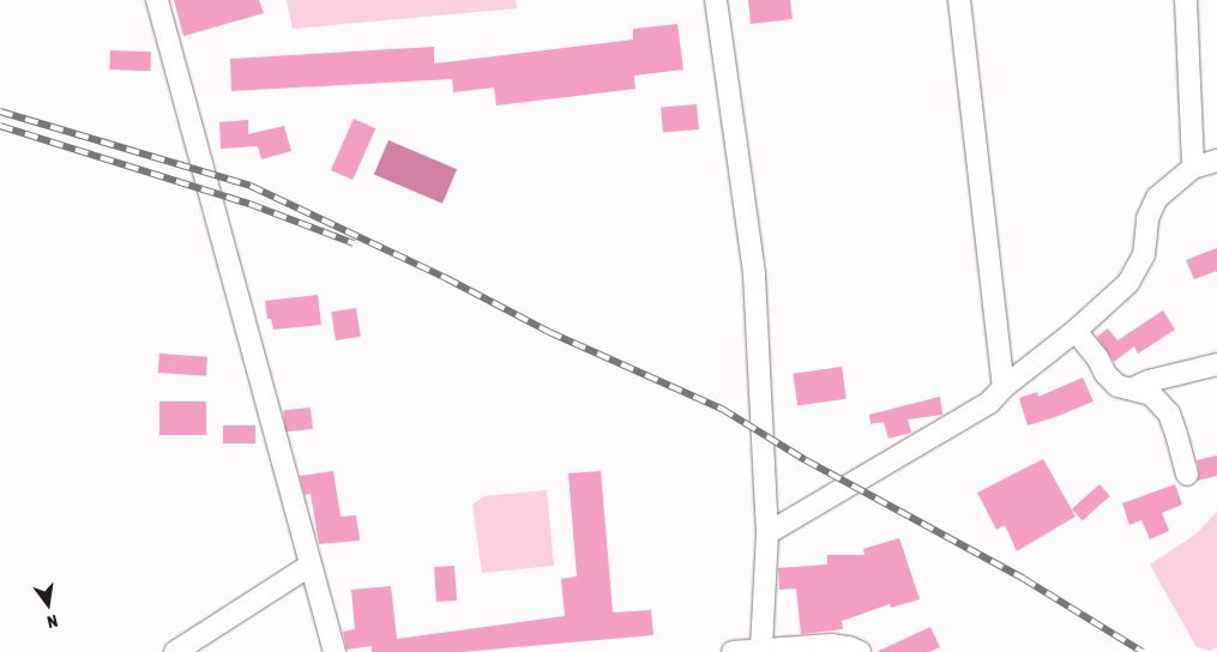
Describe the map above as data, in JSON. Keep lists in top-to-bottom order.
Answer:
{
  "north": "bottom"
}
